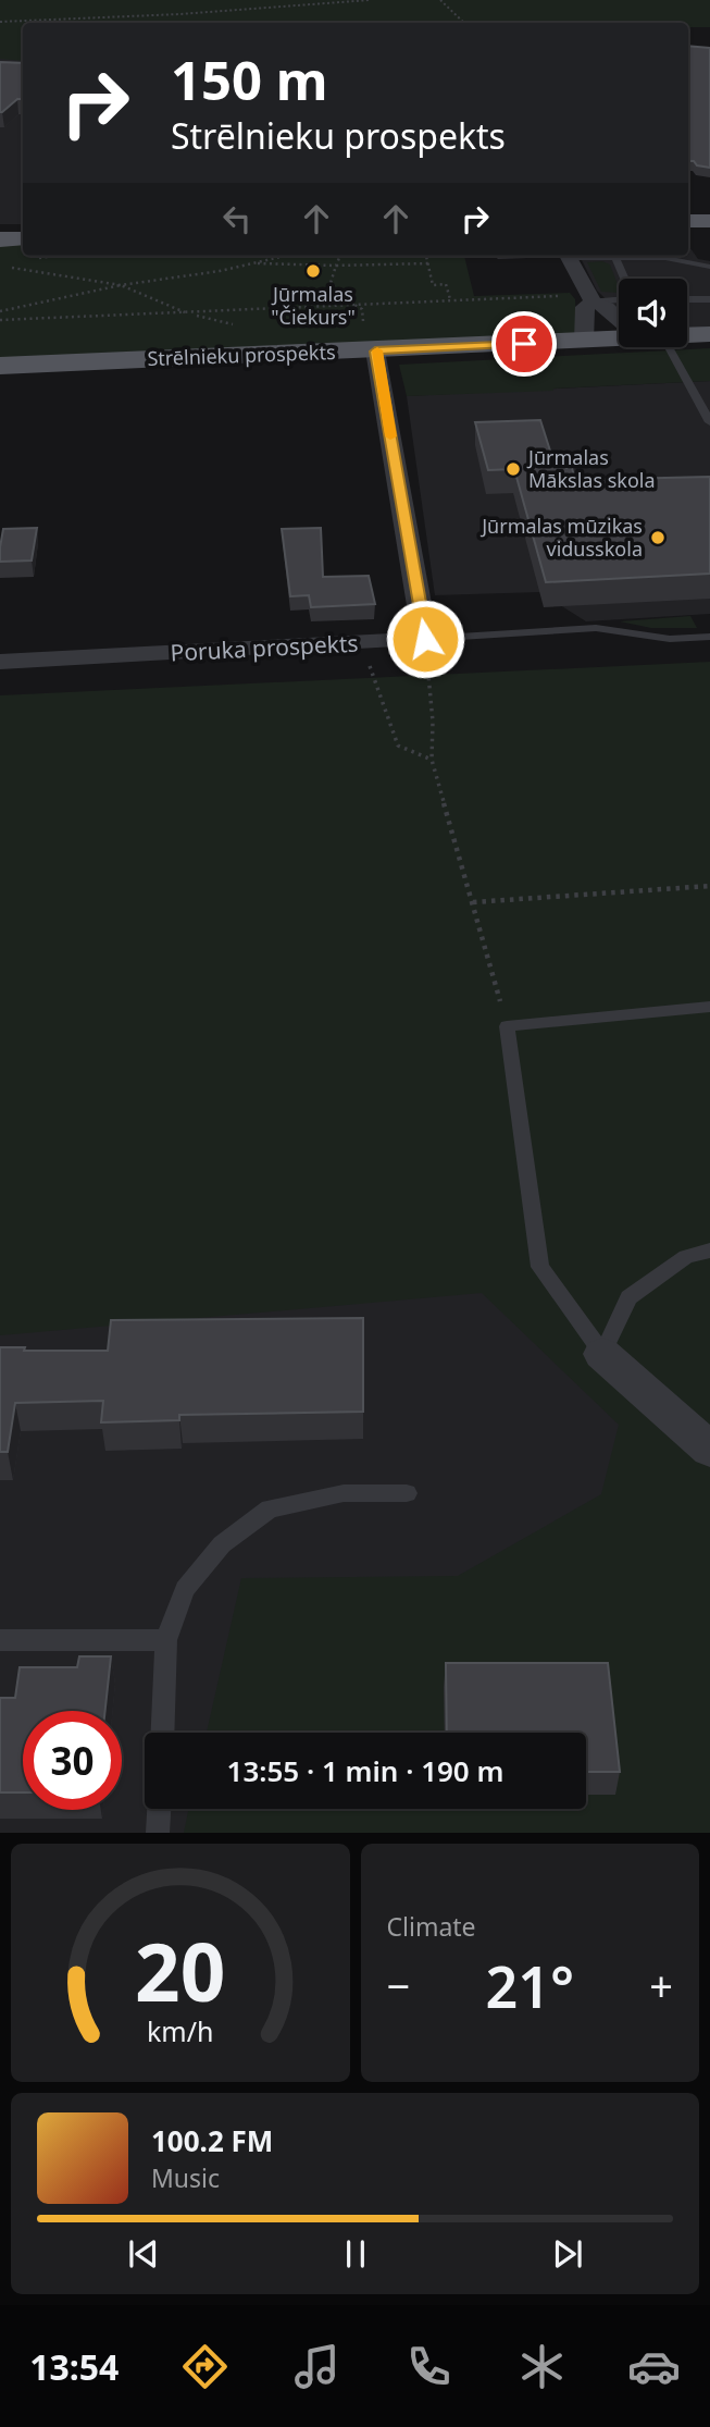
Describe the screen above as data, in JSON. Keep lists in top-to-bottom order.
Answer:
{
  "streets": {
    "main road": ["Strēlnieku prospekts"],
    "street": ["Poruka prospekts"]
  },
  "places": ["Jūrmalas \"Čiekurs\"", "Jūrmalas Mākslas skola", "Jūrmalas mūzikas vidusskola"],
  "page": {
    "turn": ["150 m", "Strēlnieku prospekts"],
    "limit": "30",
    "trip": "13:55 · 1 min · 190 m",
    "tile": "Climate",
    "heat": ["−", "21°", "+"],
    "song": ["100.2 FM", "Music"],
    "tabs": "13:54",
    "gauge": ["20", "km/h"]
  }
}
